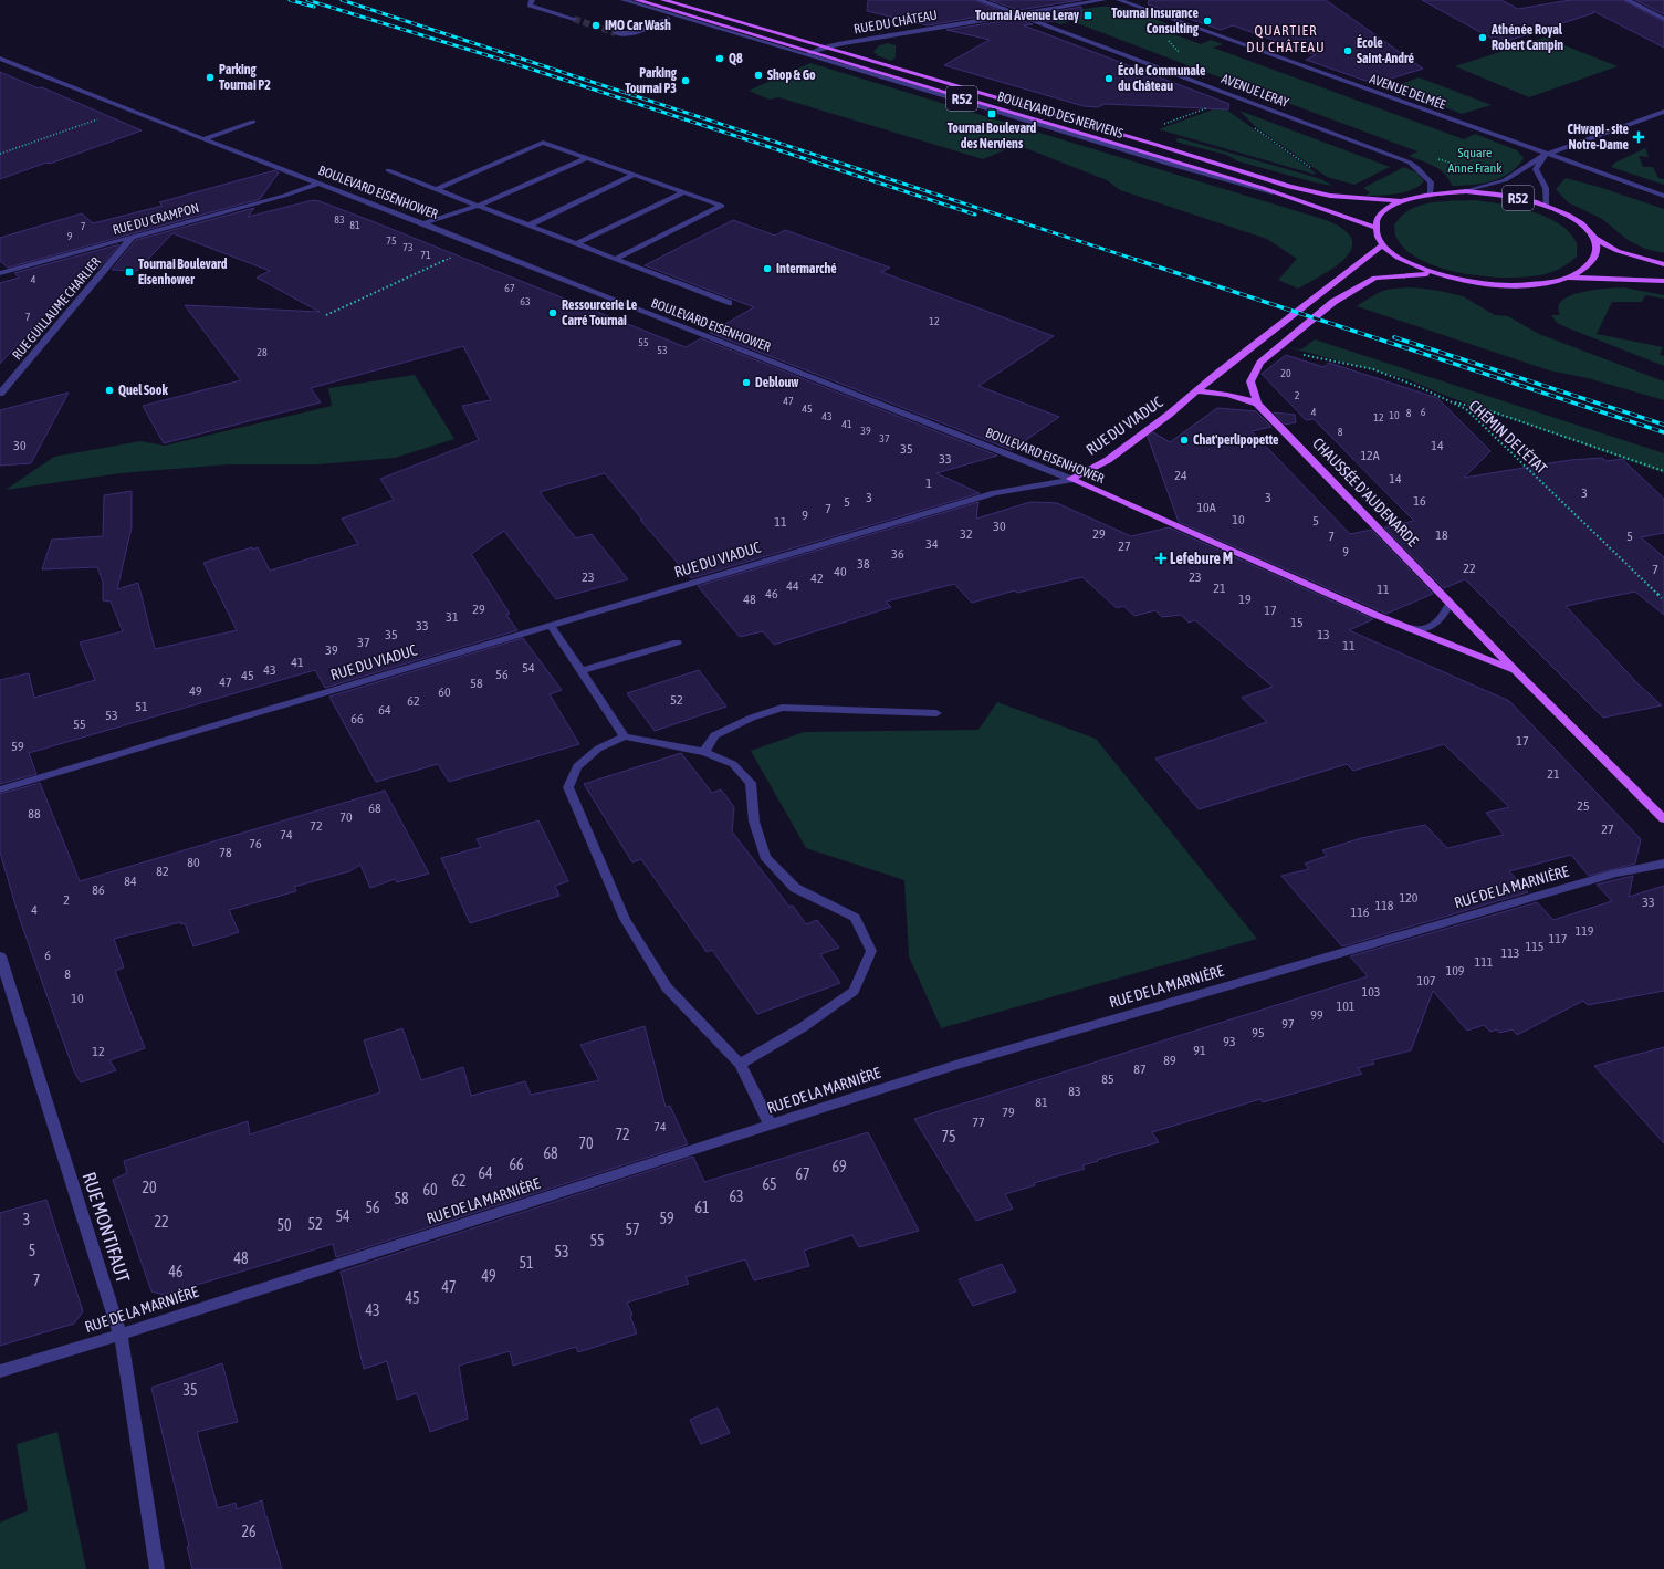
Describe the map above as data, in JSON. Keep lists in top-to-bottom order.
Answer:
{
  "streets": {
    "main road": [
      "R52",
      "BOULEVARD DES NERVIENS",
      "BOULEVARD EISENHOWER",
      "RUE DU VIADUC",
      "CHAUSSÉE D'AUDENARDE"
    ],
    "street": [
      "RUE DU CHÂTEAU",
      "AVENUE LERAY",
      "AVENUE DELMÉE",
      "RUE DU CRAMPON",
      "RUE GUILLAUME CHARLIER",
      "RUE DE LA MARNIÈRE",
      "RUE MONTIFAUT"
    ],
    "path": ["CHEMIN DE L'ÉTAT"]
  },
  "crossings": [
    ["RUE DU CHÂTEAU", "AVENUE LERAY"],
    ["RUE DU CHÂTEAU", "BOULEVARD DES NERVIENS"],
    ["AVENUE LERAY", "R52"],
    ["R52", "BOULEVARD DES NERVIENS"],
    ["BOULEVARD EISENHOWER", "RUE DU CRAMPON"],
    ["BOULEVARD EISENHOWER", "RUE DU VIADUC"],
    ["BOULEVARD EISENHOWER", "CHAUSSÉE D'AUDENARDE"],
    ["RUE DU CRAMPON", "RUE GUILLAUME CHARLIER"],
    ["RUE DE LA MARNIÈRE", "RUE MONTIFAUT"]
  ],
  "districts": ["QUARTIER DU CHÂTEAU"],
  "parks": ["Square Anne Frank"],
  "places": {
    "transit": ["Tournai Avenue Leray", "Tournai Boulevard des Nerviens", "Tournai Boulevard Eisenhower"],
    "other": [
      "Tournai Insurance Consulting",
      "IMO Car Wash",
      "Athénée Royal Robert Campin",
      "École Saint-André",
      "Q8",
      "Shop & Go",
      "Parking Tournai P2",
      "École Communale du Château",
      "Parking Tournai P3",
      "Intermarché",
      "Ressourcerie Le Carré Tournai",
      "Deblouw",
      "Quel Sook",
      "Chat'perlipopette"
    ],
    "health": ["CHwapi - site Notre-Dame", "Lefebure M"]
  },
  "house_numbers": [
    "83",
    "81",
    "7",
    "9",
    "75",
    "73",
    "71",
    "4",
    "67",
    "63",
    "7",
    "12",
    "55",
    "53",
    "28",
    "20",
    "2",
    "47",
    "45",
    "4",
    "6",
    "8",
    "10",
    "43",
    "12",
    "41",
    "39",
    "8",
    "37",
    "30",
    "14",
    "35",
    "12A",
    "33",
    "24",
    "14",
    "1",
    "3",
    "3",
    "3",
    "16",
    "5",
    "10A",
    "7",
    "9",
    "10",
    "5",
    "11",
    "30",
    "32",
    "29",
    "18",
    "7",
    "5",
    "34",
    "27",
    "9",
    "36",
    "38",
    "22",
    "7",
    "40",
    "23",
    "23",
    "42",
    "44",
    "21",
    "11",
    "46",
    "48",
    "19",
    "29",
    "17",
    "31",
    "15",
    "33",
    "35",
    "13",
    "37",
    "11",
    "39",
    "41",
    "54",
    "43",
    "56",
    "45",
    "47",
    "58",
    "49",
    "60",
    "52",
    "62",
    "51",
    "64",
    "53",
    "66",
    "55",
    "17",
    "59",
    "21",
    "25",
    "68",
    "88",
    "70",
    "72",
    "27",
    "74",
    "76",
    "78",
    "80",
    "82",
    "84",
    "86",
    "120",
    "2",
    "33",
    "118",
    "4",
    "116",
    "119",
    "117",
    "115",
    "113",
    "6",
    "111",
    "109",
    "8",
    "107",
    "103",
    "10",
    "101",
    "99",
    "97",
    "95",
    "93",
    "91",
    "12",
    "89",
    "87",
    "85",
    "83",
    "81",
    "79",
    "77",
    "74",
    "72",
    "75",
    "70",
    "68",
    "66",
    "69",
    "64",
    "67",
    "62",
    "65",
    "20",
    "60",
    "63",
    "58",
    "56",
    "61",
    "54",
    "59",
    "3",
    "22",
    "52",
    "50",
    "57",
    "55",
    "5",
    "53",
    "48",
    "51",
    "46",
    "49",
    "7",
    "47",
    "45",
    "43",
    "35",
    "26"
  ]
}
